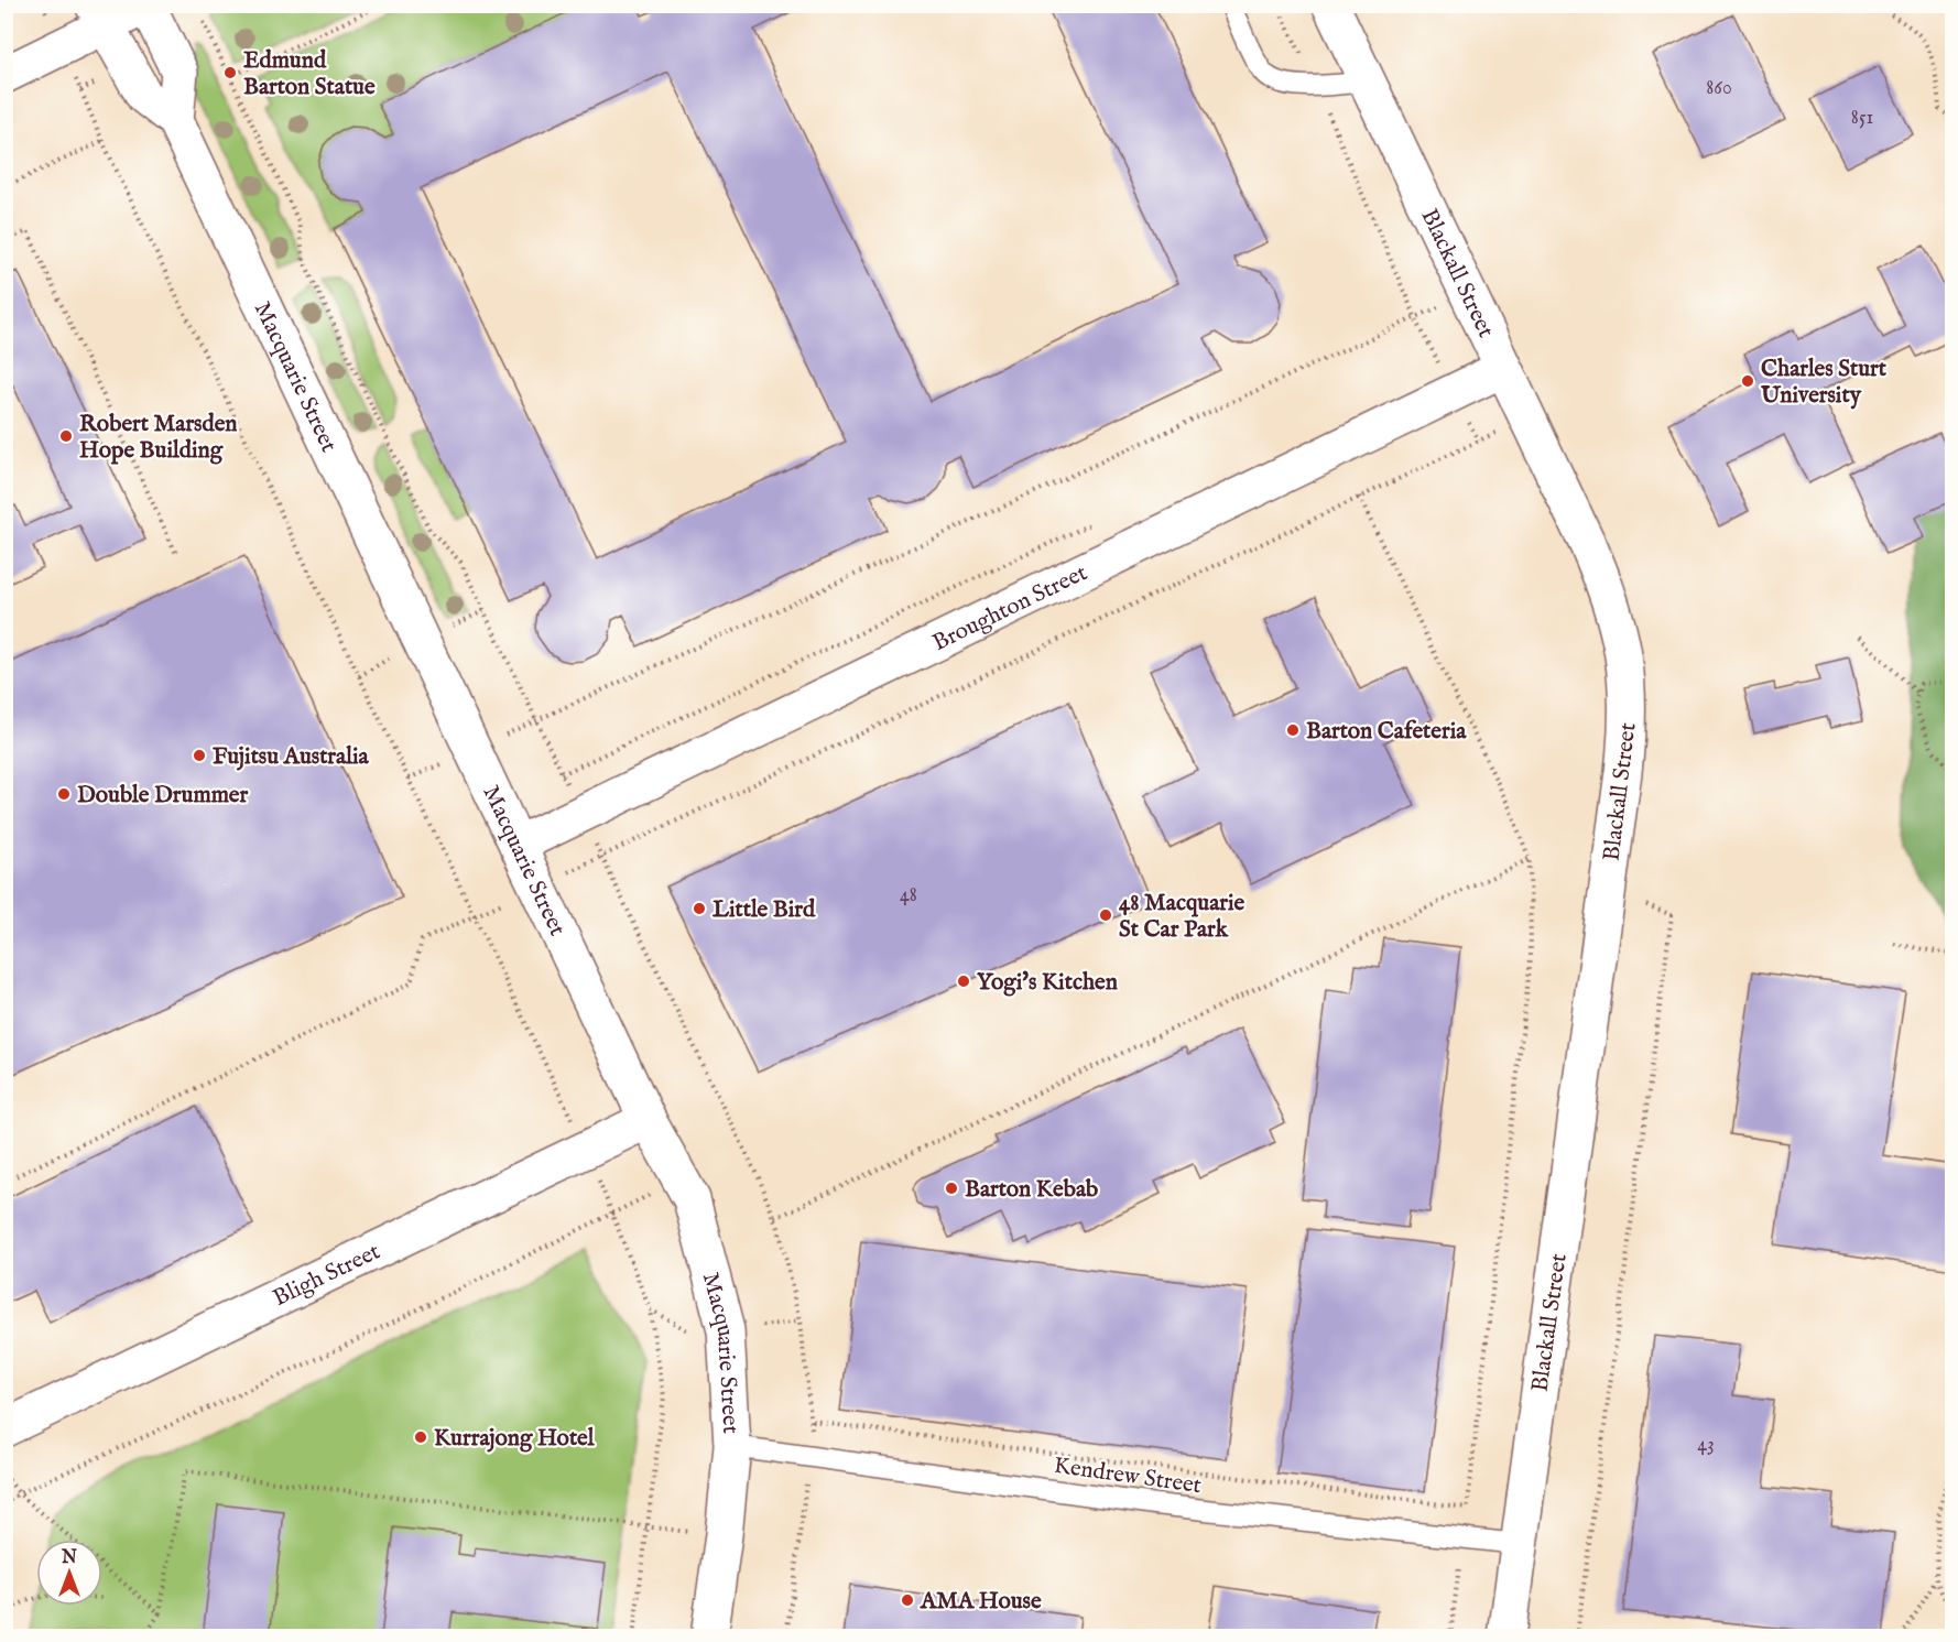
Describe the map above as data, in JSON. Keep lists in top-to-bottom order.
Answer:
{
  "streets": {
    "street": [
      "Blackall Street",
      "Macquarie Street",
      "Broughton Street",
      "Bligh Street"
    ],
    "lane": ["Kendrew Street"]
  },
  "crossings": [
    ["Blackall Street", "Broughton Street"],
    ["Blackall Street", "Kendrew Street"],
    ["Macquarie Street", "Broughton Street"],
    ["Macquarie Street", "Bligh Street"],
    ["Macquarie Street", "Kendrew Street"]
  ],
  "places": [
    "Edmund Barton Statue",
    "Charles Sturt University",
    "Robert Marsden Hope Building",
    "Barton Cafeteria",
    "Fujitsu Australia",
    "Double Drummer",
    "Little Bird",
    "48 Macquarie St Car Park",
    "Yogi's Kitchen",
    "Barton Kebab",
    "Kurrajong Hotel",
    "AMA House"
  ],
  "house_numbers": [
    "860",
    "851",
    "48",
    "43"
  ],
  "north": "top"
}
